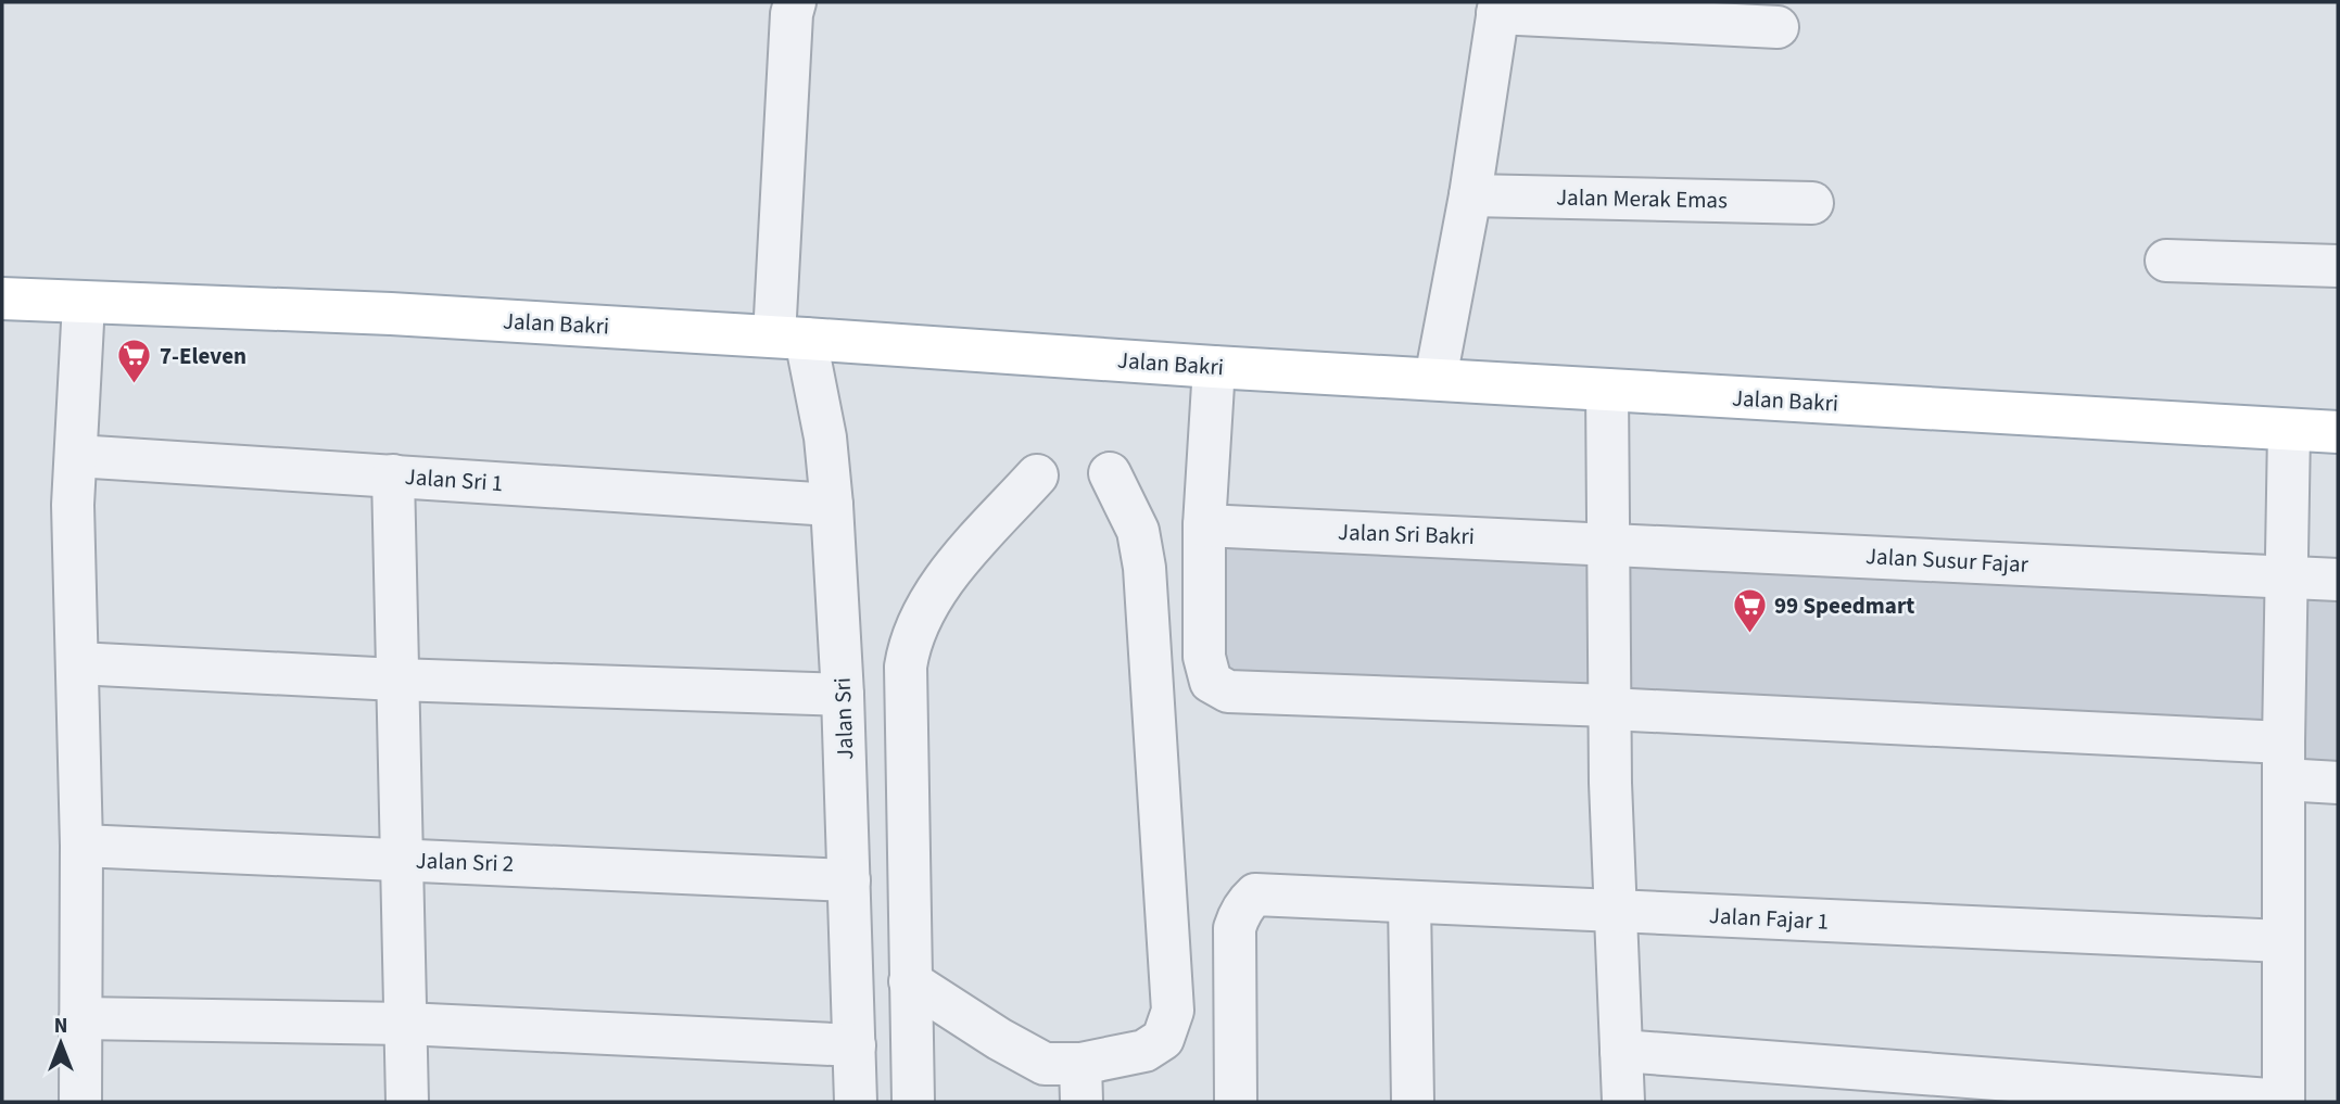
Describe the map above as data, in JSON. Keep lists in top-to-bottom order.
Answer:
{
  "streets": {
    "main road": ["Jalan Bakri"],
    "street": [
      "Jalan Merak Emas",
      "Jalan Sri 1",
      "Jalan Sri Bakri",
      "Jalan Susur Fajar",
      "Jalan Sri",
      "Jalan Sri 2",
      "Jalan Fajar 1"
    ]
  },
  "crossings": [
    ["Jalan Bakri", "Jalan Sri"],
    ["Jalan Sri 1", "Jalan Sri"],
    ["Jalan Sri Bakri", "Jalan Susur Fajar"],
    ["Jalan Sri", "Jalan Sri 2"]
  ],
  "places": {
    "supermarket": ["7-Eleven", "99 Speedmart"]
  },
  "north": "top"
}
